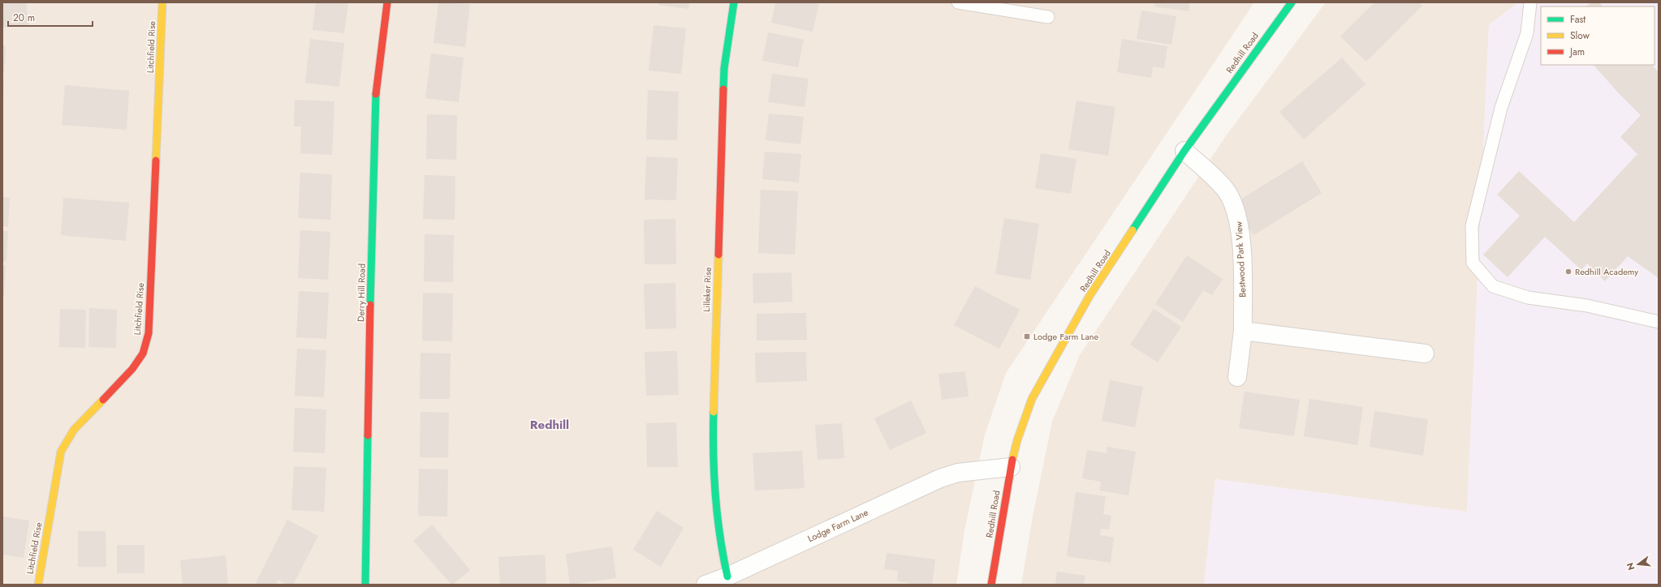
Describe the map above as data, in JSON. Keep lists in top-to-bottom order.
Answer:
{
  "streets": {
    "street": [
      "Litchfield Rise",
      "Redhill Road",
      "Bestwood Park View",
      "Lilleker Rise",
      "Derry Hill Road",
      "Lodge Farm Lane"
    ]
  },
  "crossings": [
    ["Redhill Road", "Bestwood Park View"],
    ["Redhill Road", "Lodge Farm Lane"],
    ["Lilleker Rise", "Lodge Farm Lane"]
  ],
  "districts": ["Redhill"],
  "places": {
    "other": ["Redhill Academy"],
    "transit": ["Lodge Farm Lane"]
  },
  "legend": ["Fast", "Slow", "Jam"],
  "scale_bar": "20 m",
  "north": "left"
}
